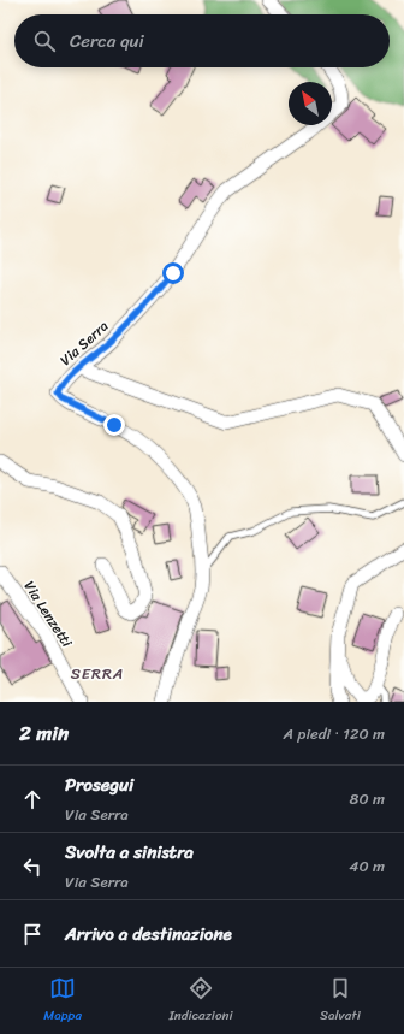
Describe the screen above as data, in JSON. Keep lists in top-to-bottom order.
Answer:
{
  "streets": {
    "street": ["Via Serra", "Via Lenzetti"]
  },
  "districts": ["SERRA"],
  "north": "top left",
  "page": {
    "search": "Cerca qui",
    "heading": ["2 min", "A piedi · 120 m"],
    "list": [
      ["Prosegui", "Via Serra", "80 m"],
      ["Svolta a sinistra", "Via Serra", "40 m"],
      "Arrivo a destinazione"
    ],
    "nav": ["Mappa", "Indicazioni", "Salvati"]
  }
}
